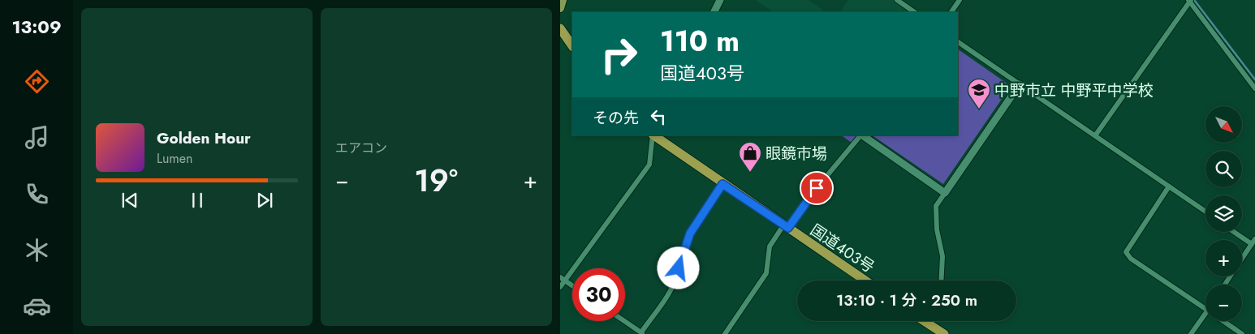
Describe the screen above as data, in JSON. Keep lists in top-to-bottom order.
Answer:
{
  "streets": {
    "highway": ["国道403号"]
  },
  "places": {
    "school or university": ["中野市立 中野平中学校"],
    "shop": ["眼鏡市場"]
  },
  "north": "bottom right",
  "page": {
    "tabs": "13:09",
    "tile": "エアコン",
    "turn": ["110 m", "国道403号"],
    "then": "その先",
    "map_buttons": ["+", "−"],
    "song": ["Golden Hour", "Lumen"],
    "heat": ["−", "19°", "+"],
    "limit": "30",
    "trip": "13:10 · 1 分 · 250 m"
  }
}
